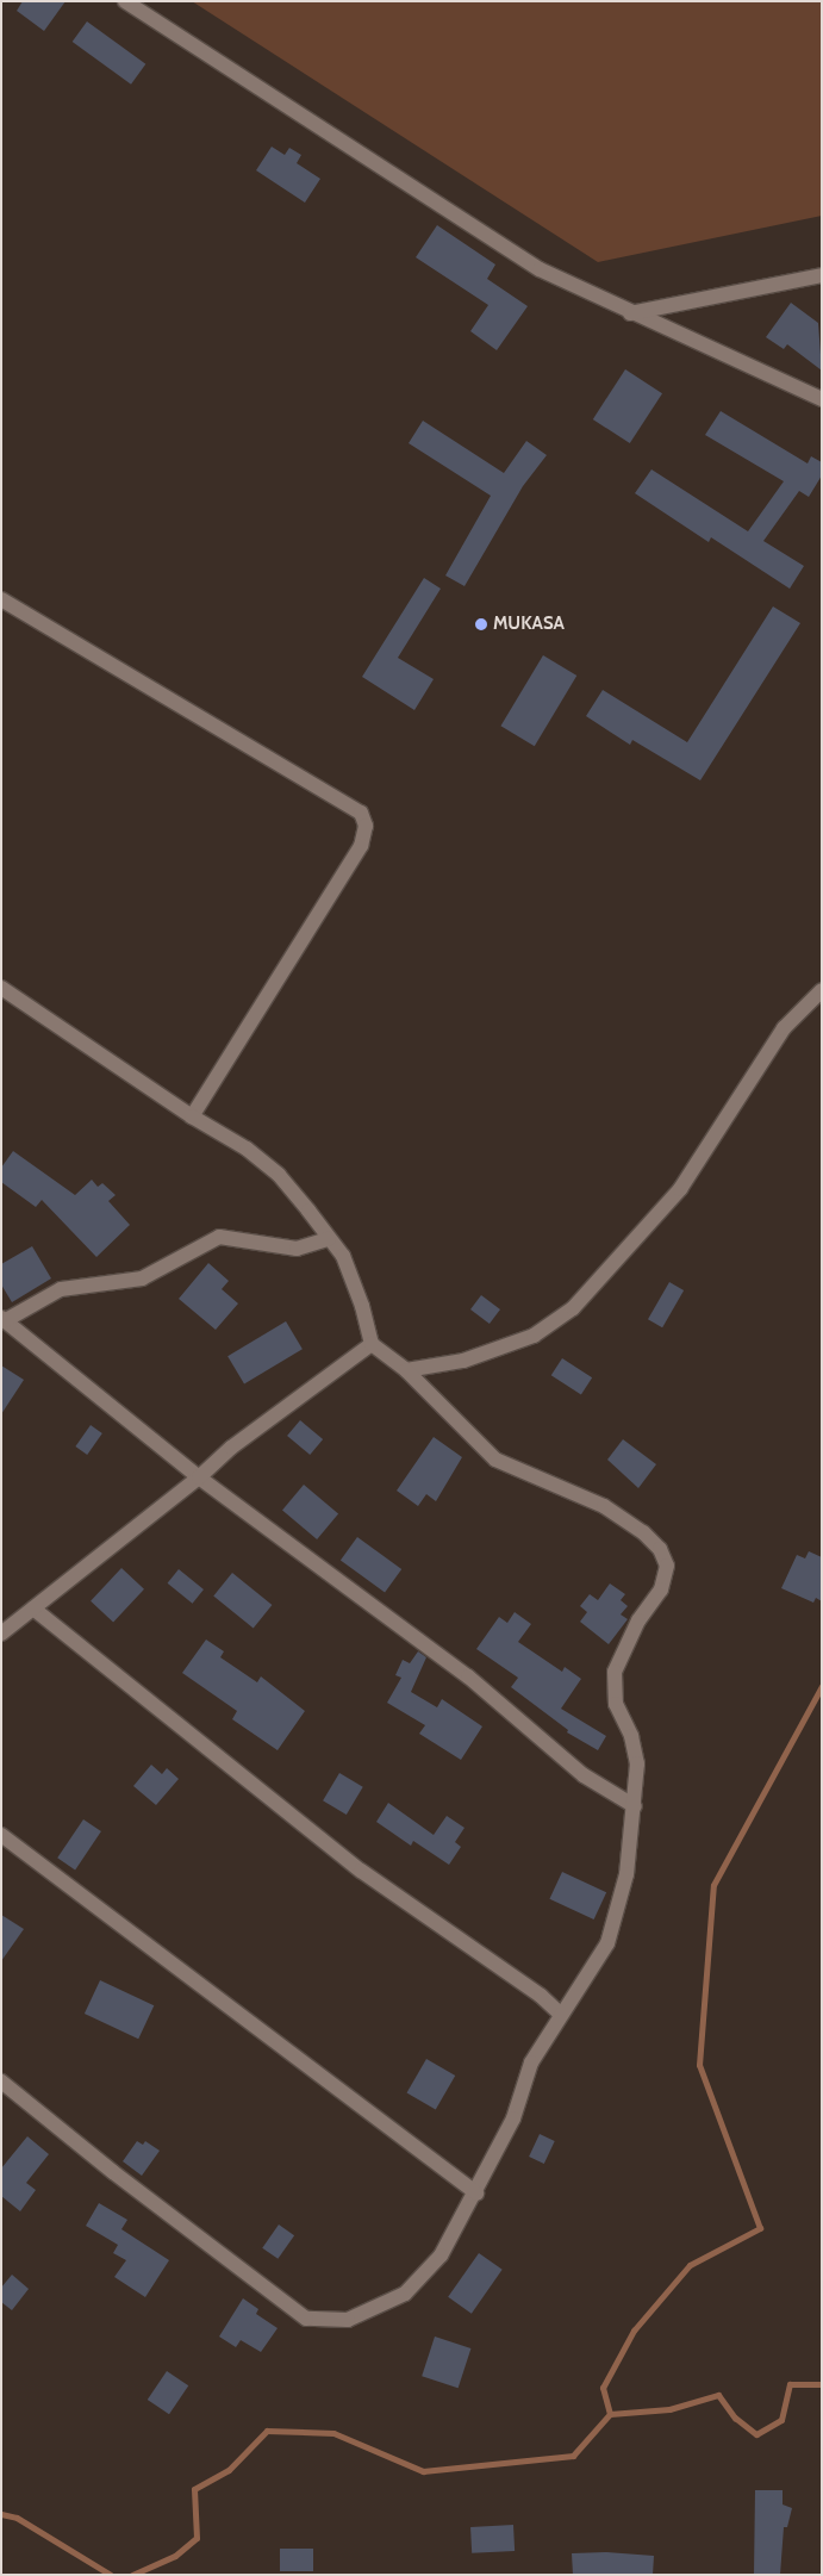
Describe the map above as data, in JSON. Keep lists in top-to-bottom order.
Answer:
{
  "places": ["MUKASA"]
}
